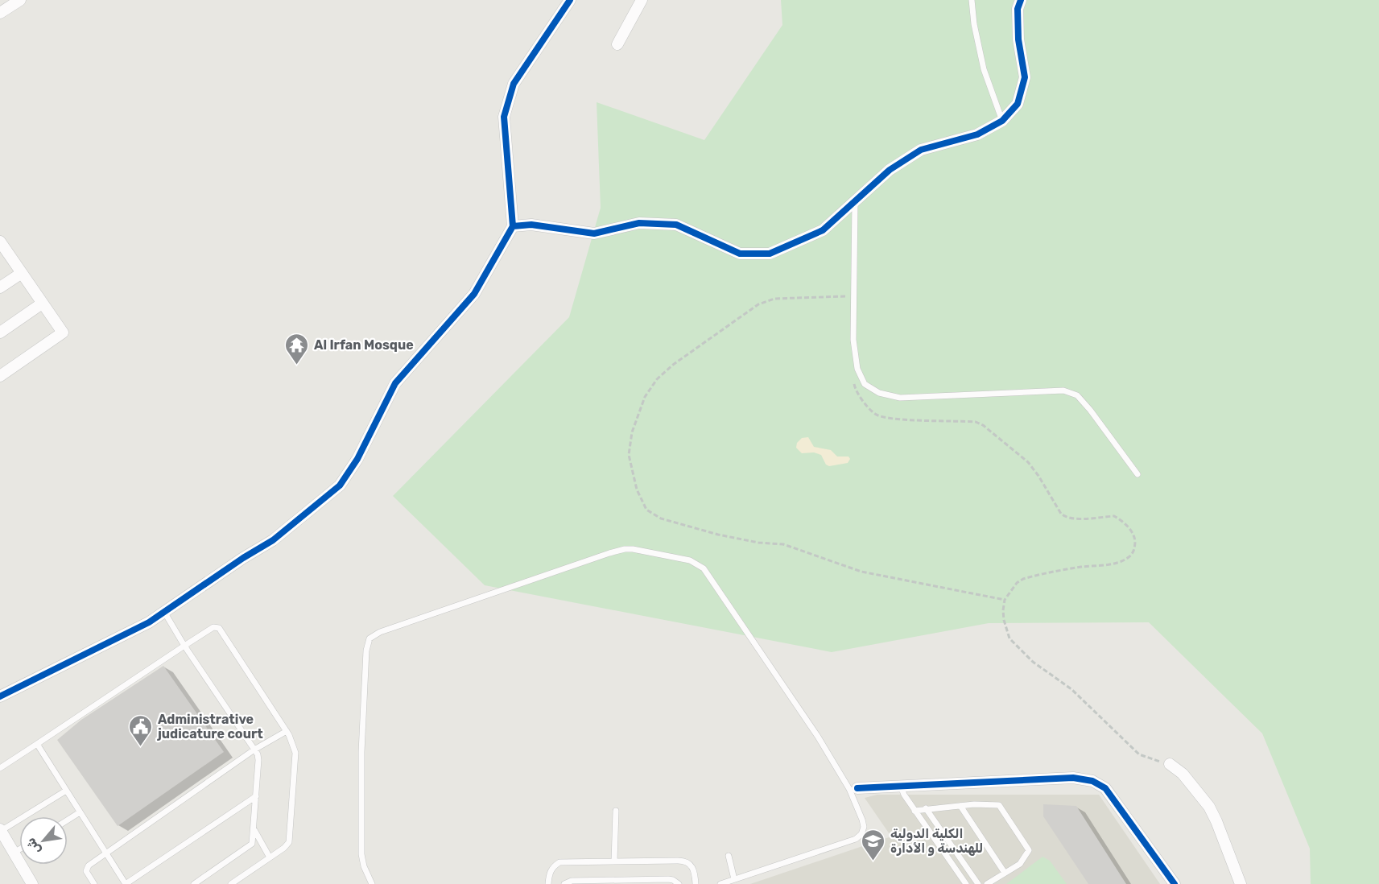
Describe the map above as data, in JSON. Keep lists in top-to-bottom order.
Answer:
{
  "places": {
    "temple": ["Al Irfan Mosque"],
    "public building": ["Administrative judicature court"],
    "school or university": ["الكلية الدولية للهندسة و الأدارة"]
  },
  "north": "bottom left"
}
